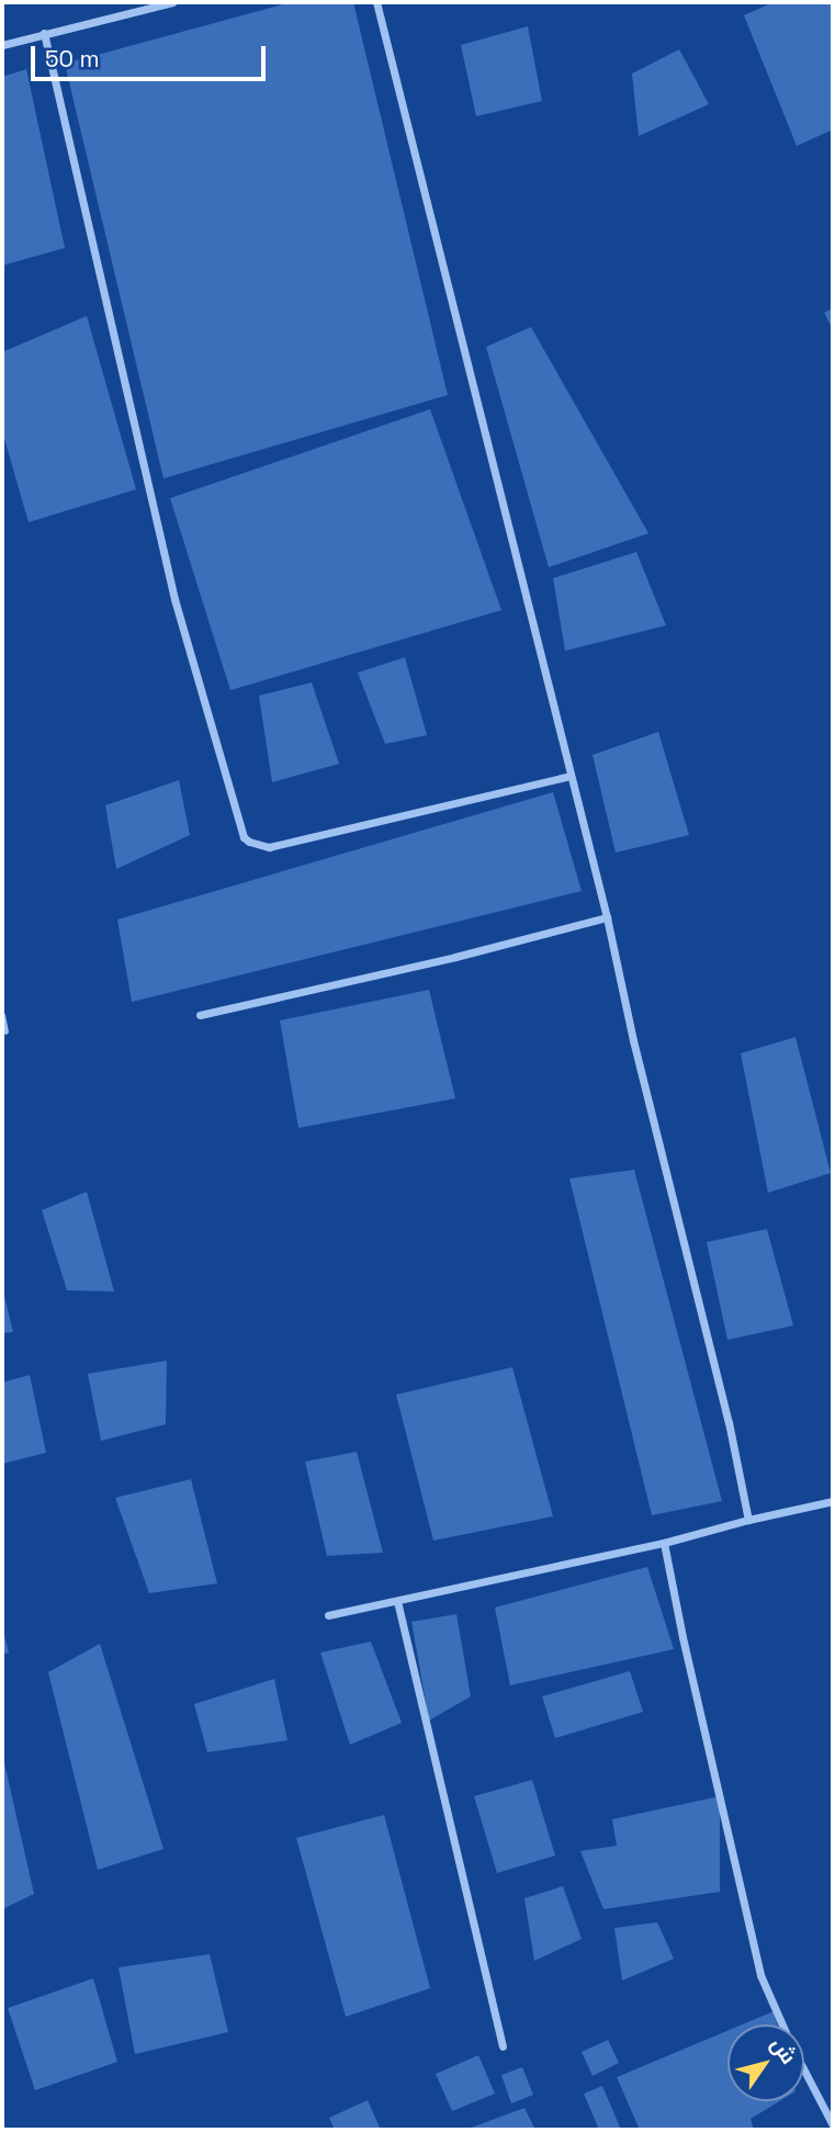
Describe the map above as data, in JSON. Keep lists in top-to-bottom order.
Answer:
{
  "scale_bar": "50 m",
  "north": "top right"
}
